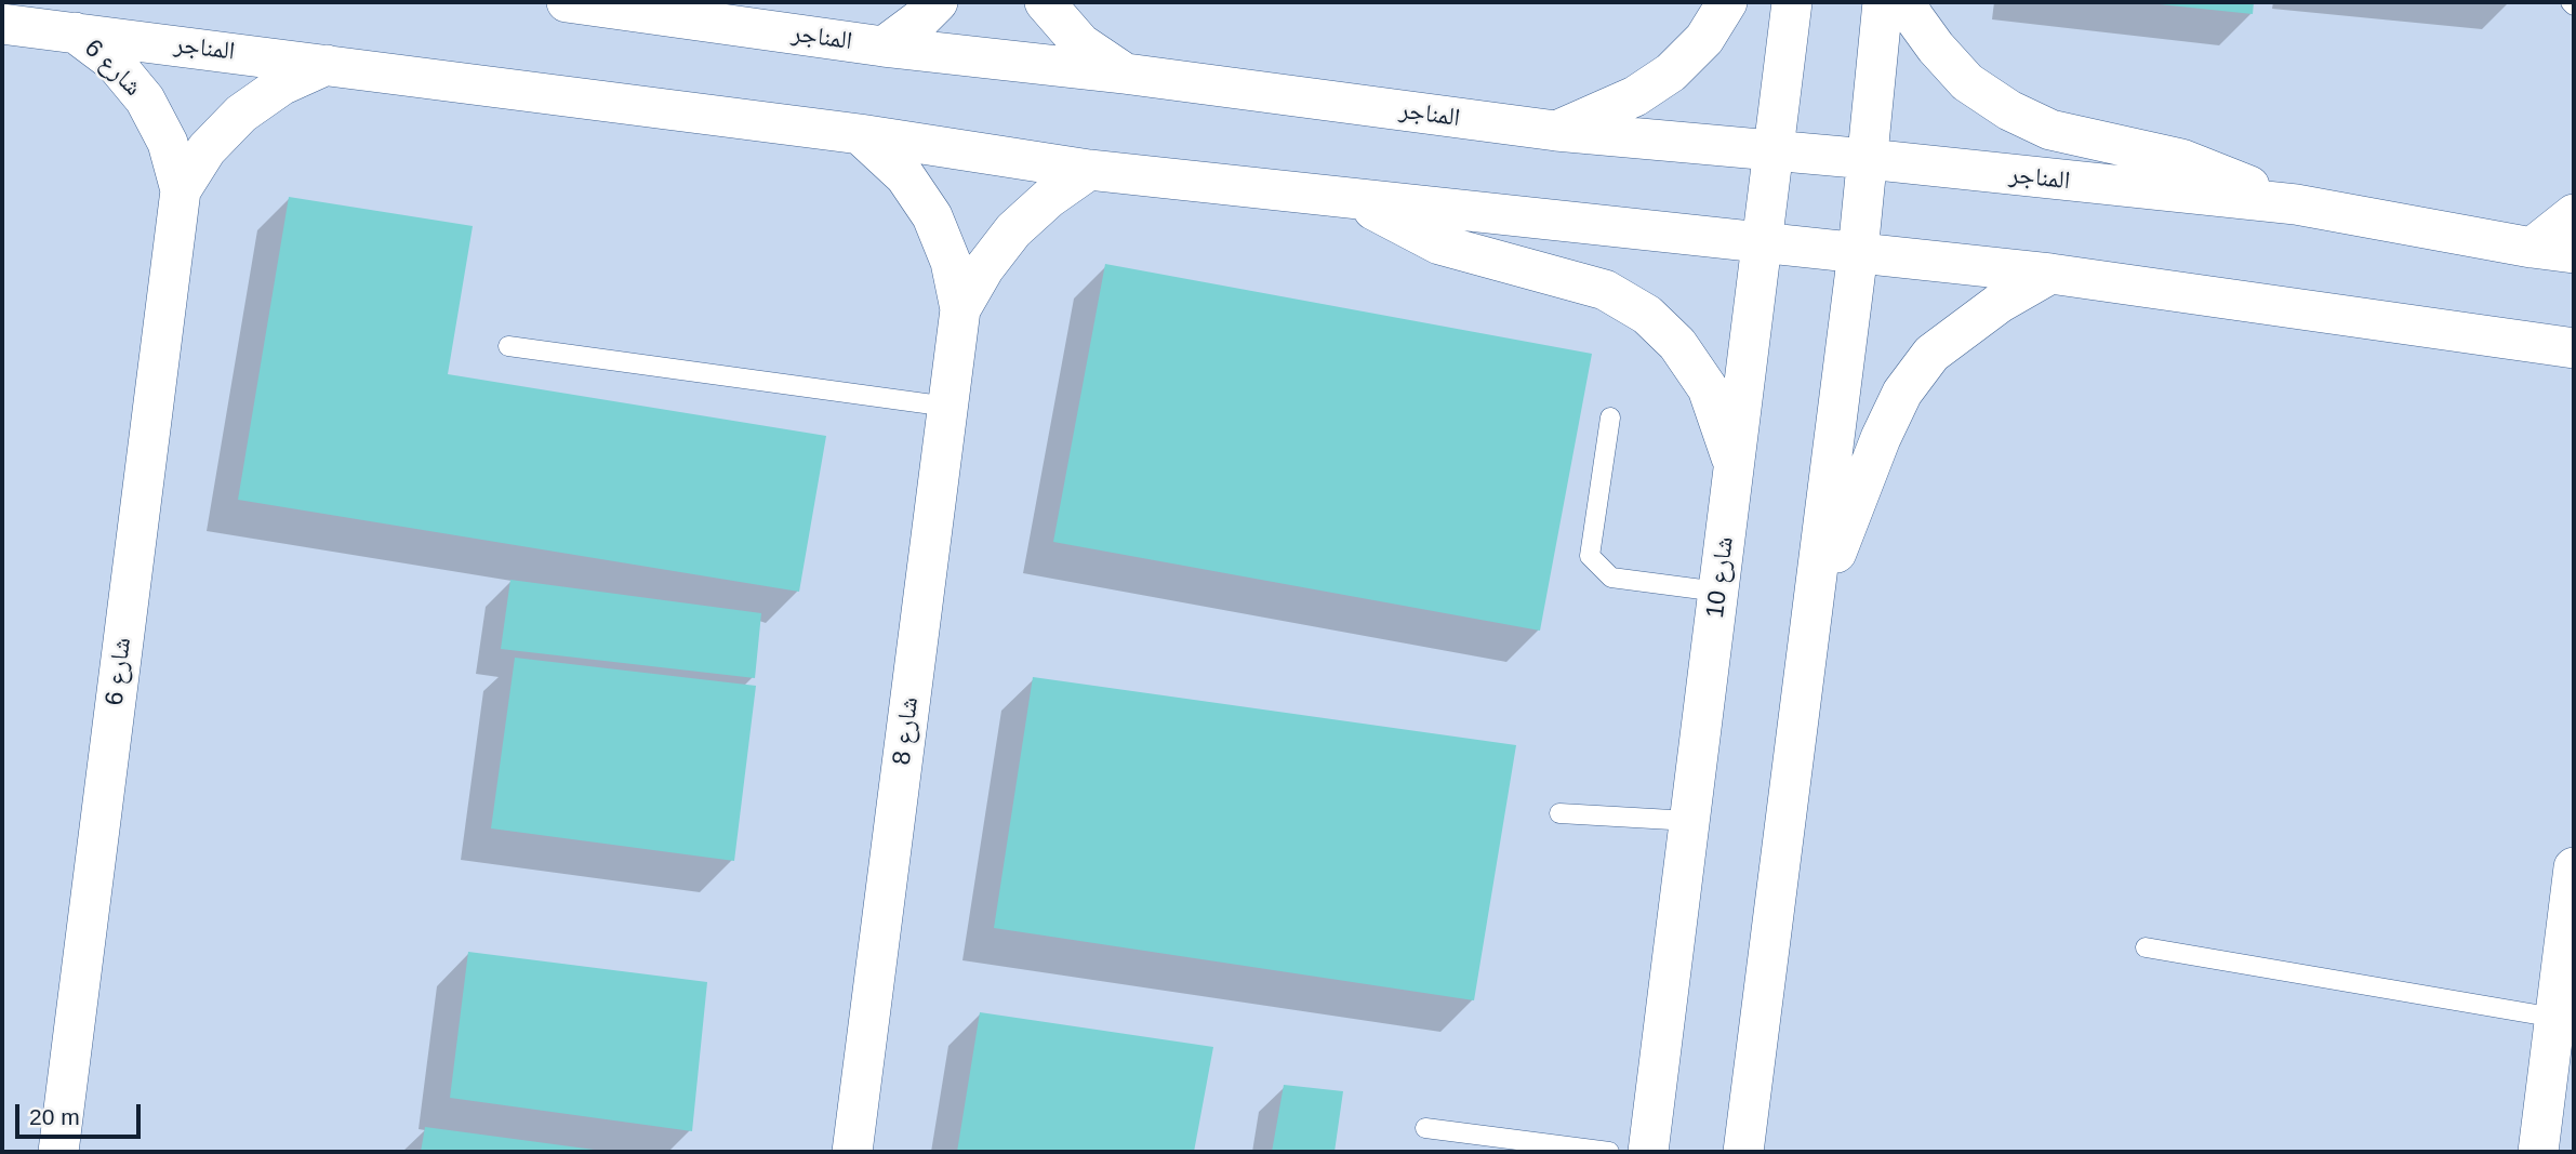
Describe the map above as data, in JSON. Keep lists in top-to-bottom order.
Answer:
{
  "streets": {
    "street": [
      "المناجر",
      "شارع 6",
      "شارع 10",
      "شارع 8"
    ]
  },
  "crossings": [
    ["المناجر", "شارع 6"],
    ["المناجر", "شارع 10"],
    ["المناجر", "شارع 8"]
  ],
  "scale_bar": "20 m"
}
